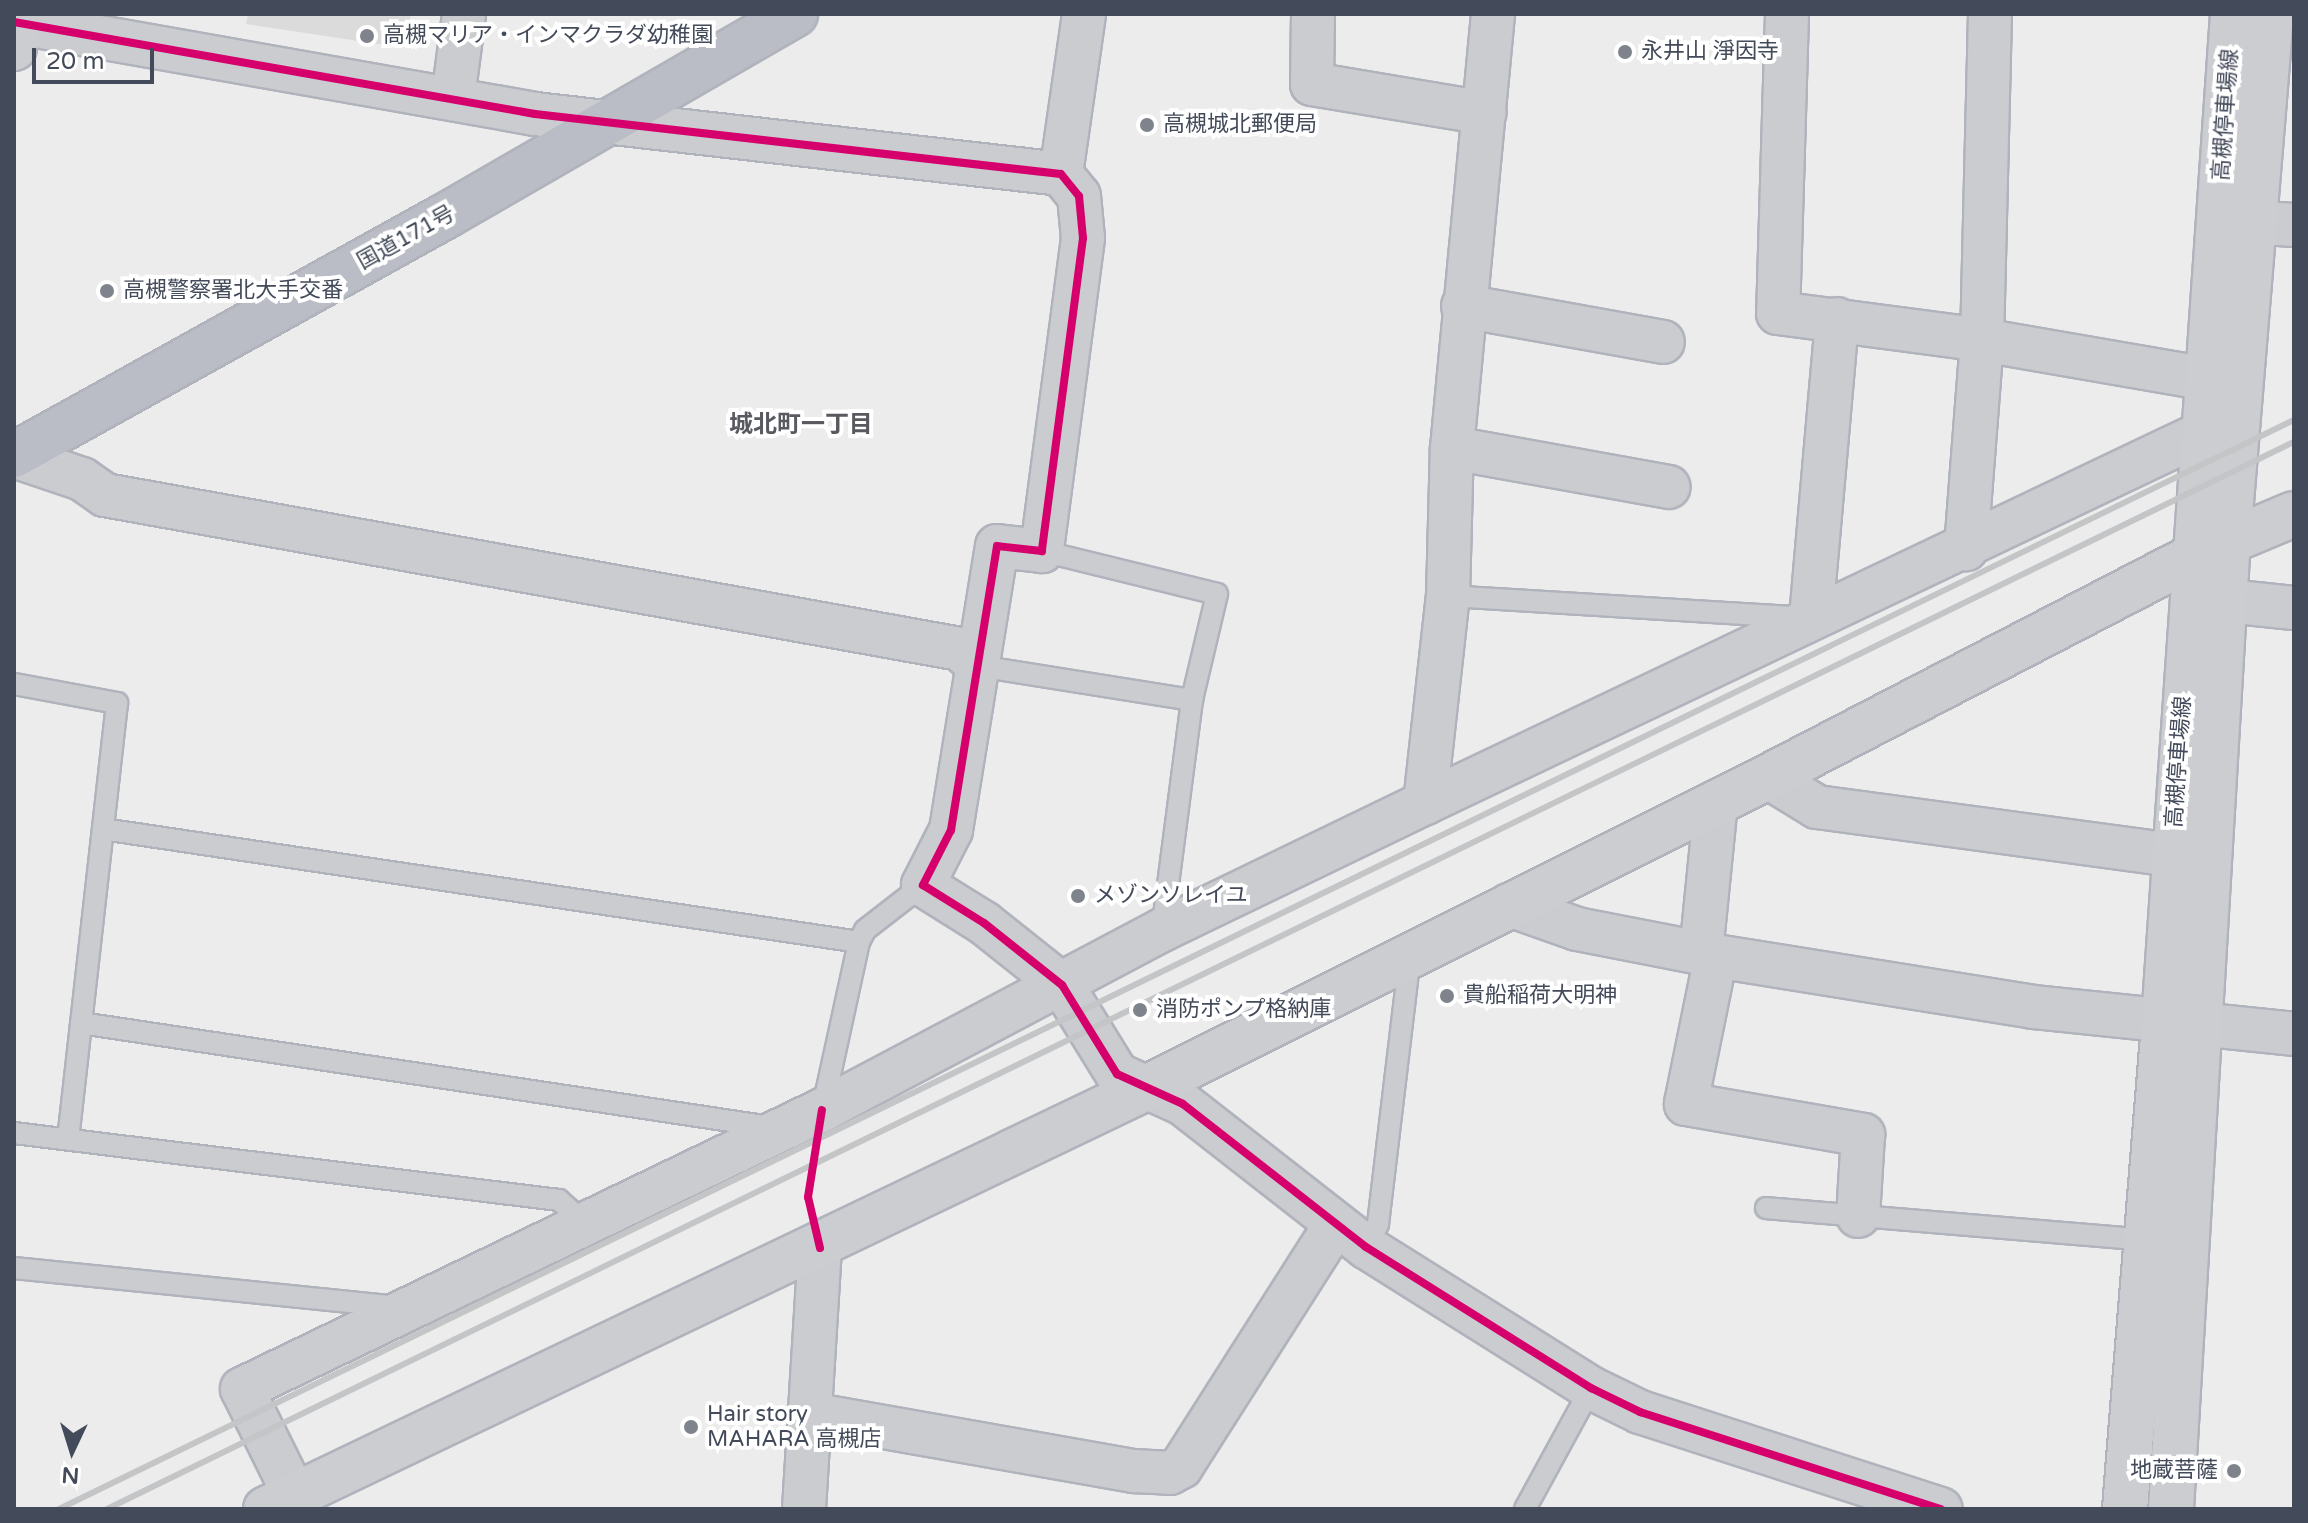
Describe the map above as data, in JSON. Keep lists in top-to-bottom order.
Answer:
{
  "streets": {
    "highway": ["国道171号"],
    "street": ["高槻停車場線"]
  },
  "districts": ["城北町一丁目"],
  "places": [
    "高槻マリア・インマクラダ幼稚園",
    "永井山 淨因寺",
    "高槻城北郵便局",
    "高槻警察署北大手交番",
    "メゾンソレイユ",
    "貴船稲荷大明神",
    "消防ポンプ格納庫",
    "Hair story MAHARA 高槻店",
    "地蔵菩薩"
  ],
  "scale_bar": "20 m",
  "north": "bottom"
}
